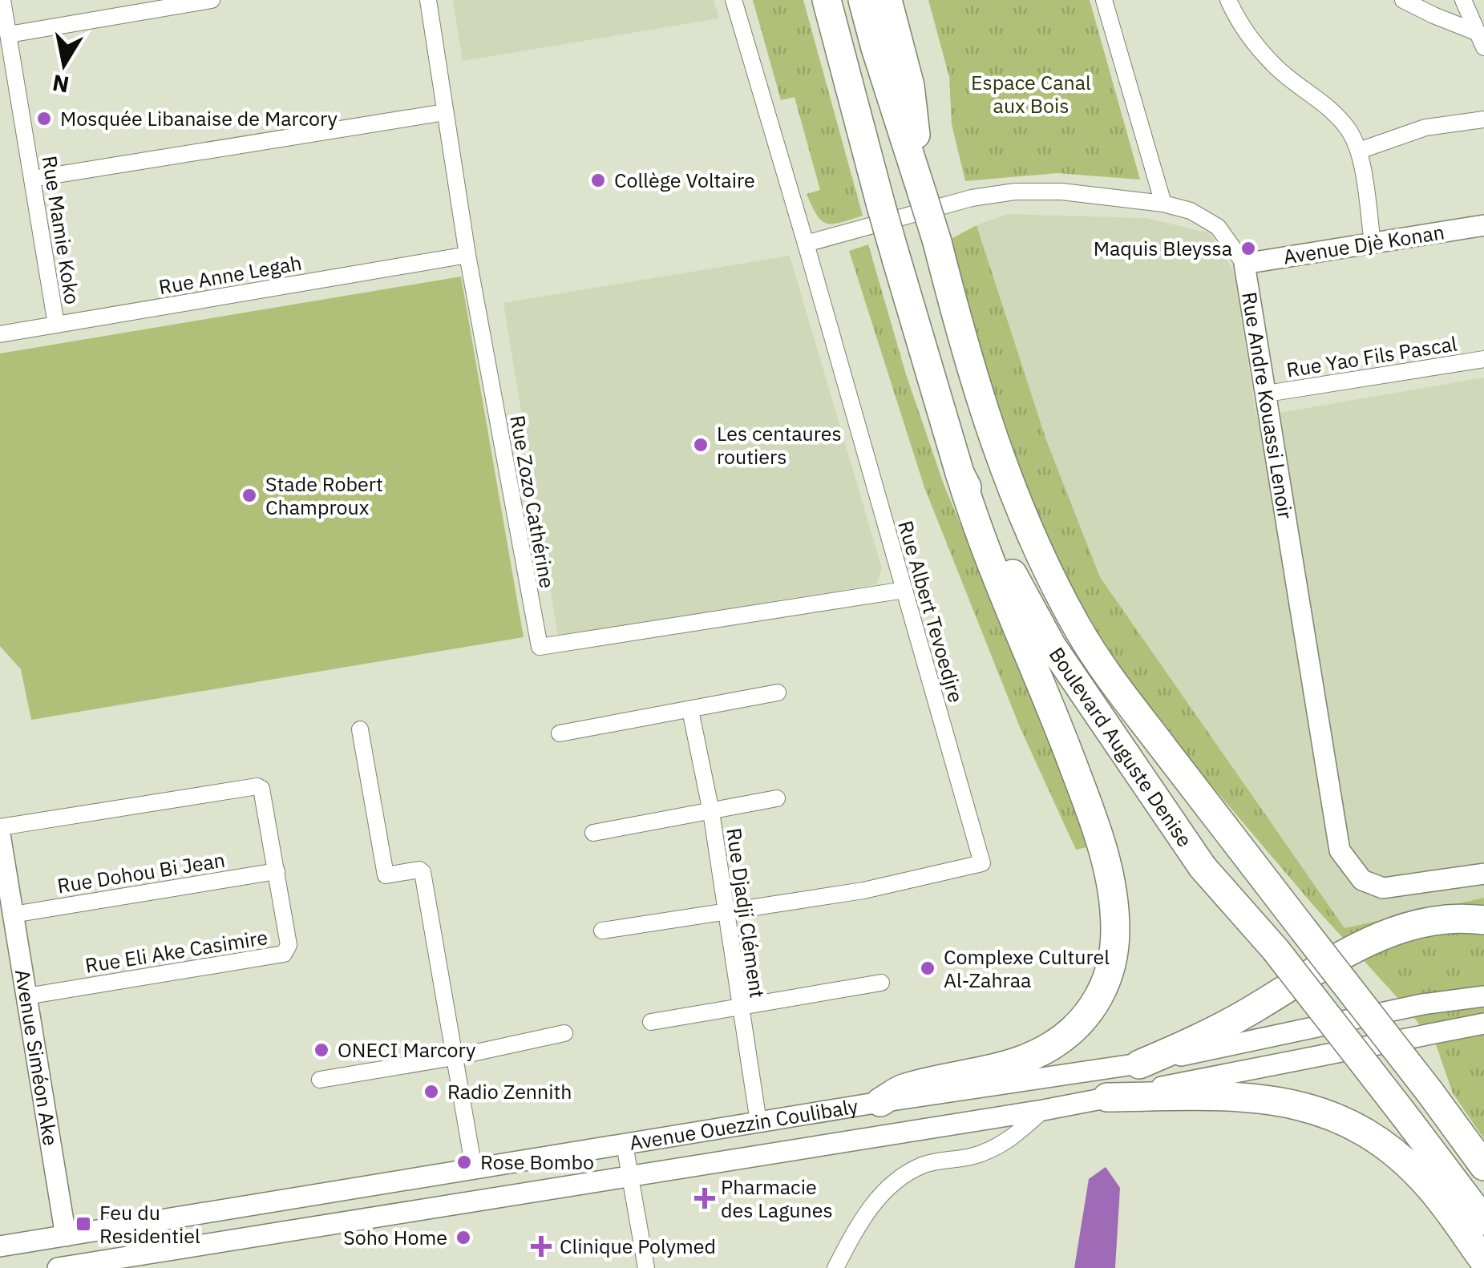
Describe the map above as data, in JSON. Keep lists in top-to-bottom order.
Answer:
{
  "streets": {
    "highway": ["Boulevard Auguste Denise"],
    "street": [
      "Rue Mamie Koko",
      "Avenue Djè Konan",
      "Rue Anne Legah",
      "Rue Yao Fils Pascal",
      "Rue Andre Kouassi Lenoir",
      "Rue Zozo Cathérine",
      "Rue Albert Tevoedjre",
      "Rue Dohou Bi Jean",
      "Rue Djadji Clément",
      "Rue Eli Ake Casimire",
      "Avenue Siméon Ake",
      "Avenue Ouezzin Coulibaly"
    ]
  },
  "crossings": [
    ["Rue Mamie Koko", "Rue Anne Legah"],
    ["Avenue Djè Konan", "Rue Andre Kouassi Lenoir"],
    ["Rue Anne Legah", "Rue Zozo Cathérine"],
    ["Rue Yao Fils Pascal", "Rue Andre Kouassi Lenoir"],
    ["Rue Andre Kouassi Lenoir", "Rue Albert Tevoedjre"],
    ["Rue Zozo Cathérine", "Rue Albert Tevoedjre"],
    ["Rue Albert Tevoedjre", "Rue Djadji Clément"],
    ["Rue Dohou Bi Jean", "Rue Eli Ake Casimire"],
    ["Rue Dohou Bi Jean", "Avenue Siméon Ake"],
    ["Rue Djadji Clément", "Avenue Ouezzin Coulibaly"],
    ["Rue Eli Ake Casimire", "Avenue Siméon Ake"],
    ["Avenue Siméon Ake", "Avenue Ouezzin Coulibaly"]
  ],
  "parks": ["Espace Canal aux Bois"],
  "places": {
    "other": [
      "Mosquée Libanaise de Marcory",
      "Collège Voltaire",
      "Maquis Bleyssa",
      "Les centaures routiers",
      "Stade Robert Champroux",
      "Complexe Culturel Al-Zahraa",
      "ONECI Marcory",
      "Radio Zennith",
      "Rose Bombo",
      "Soho Home"
    ],
    "health": ["Pharmacie des Lagunes", "Clinique Polymed"],
    "transit": ["Feu du Residentiel"]
  },
  "north": "bottom"
}
